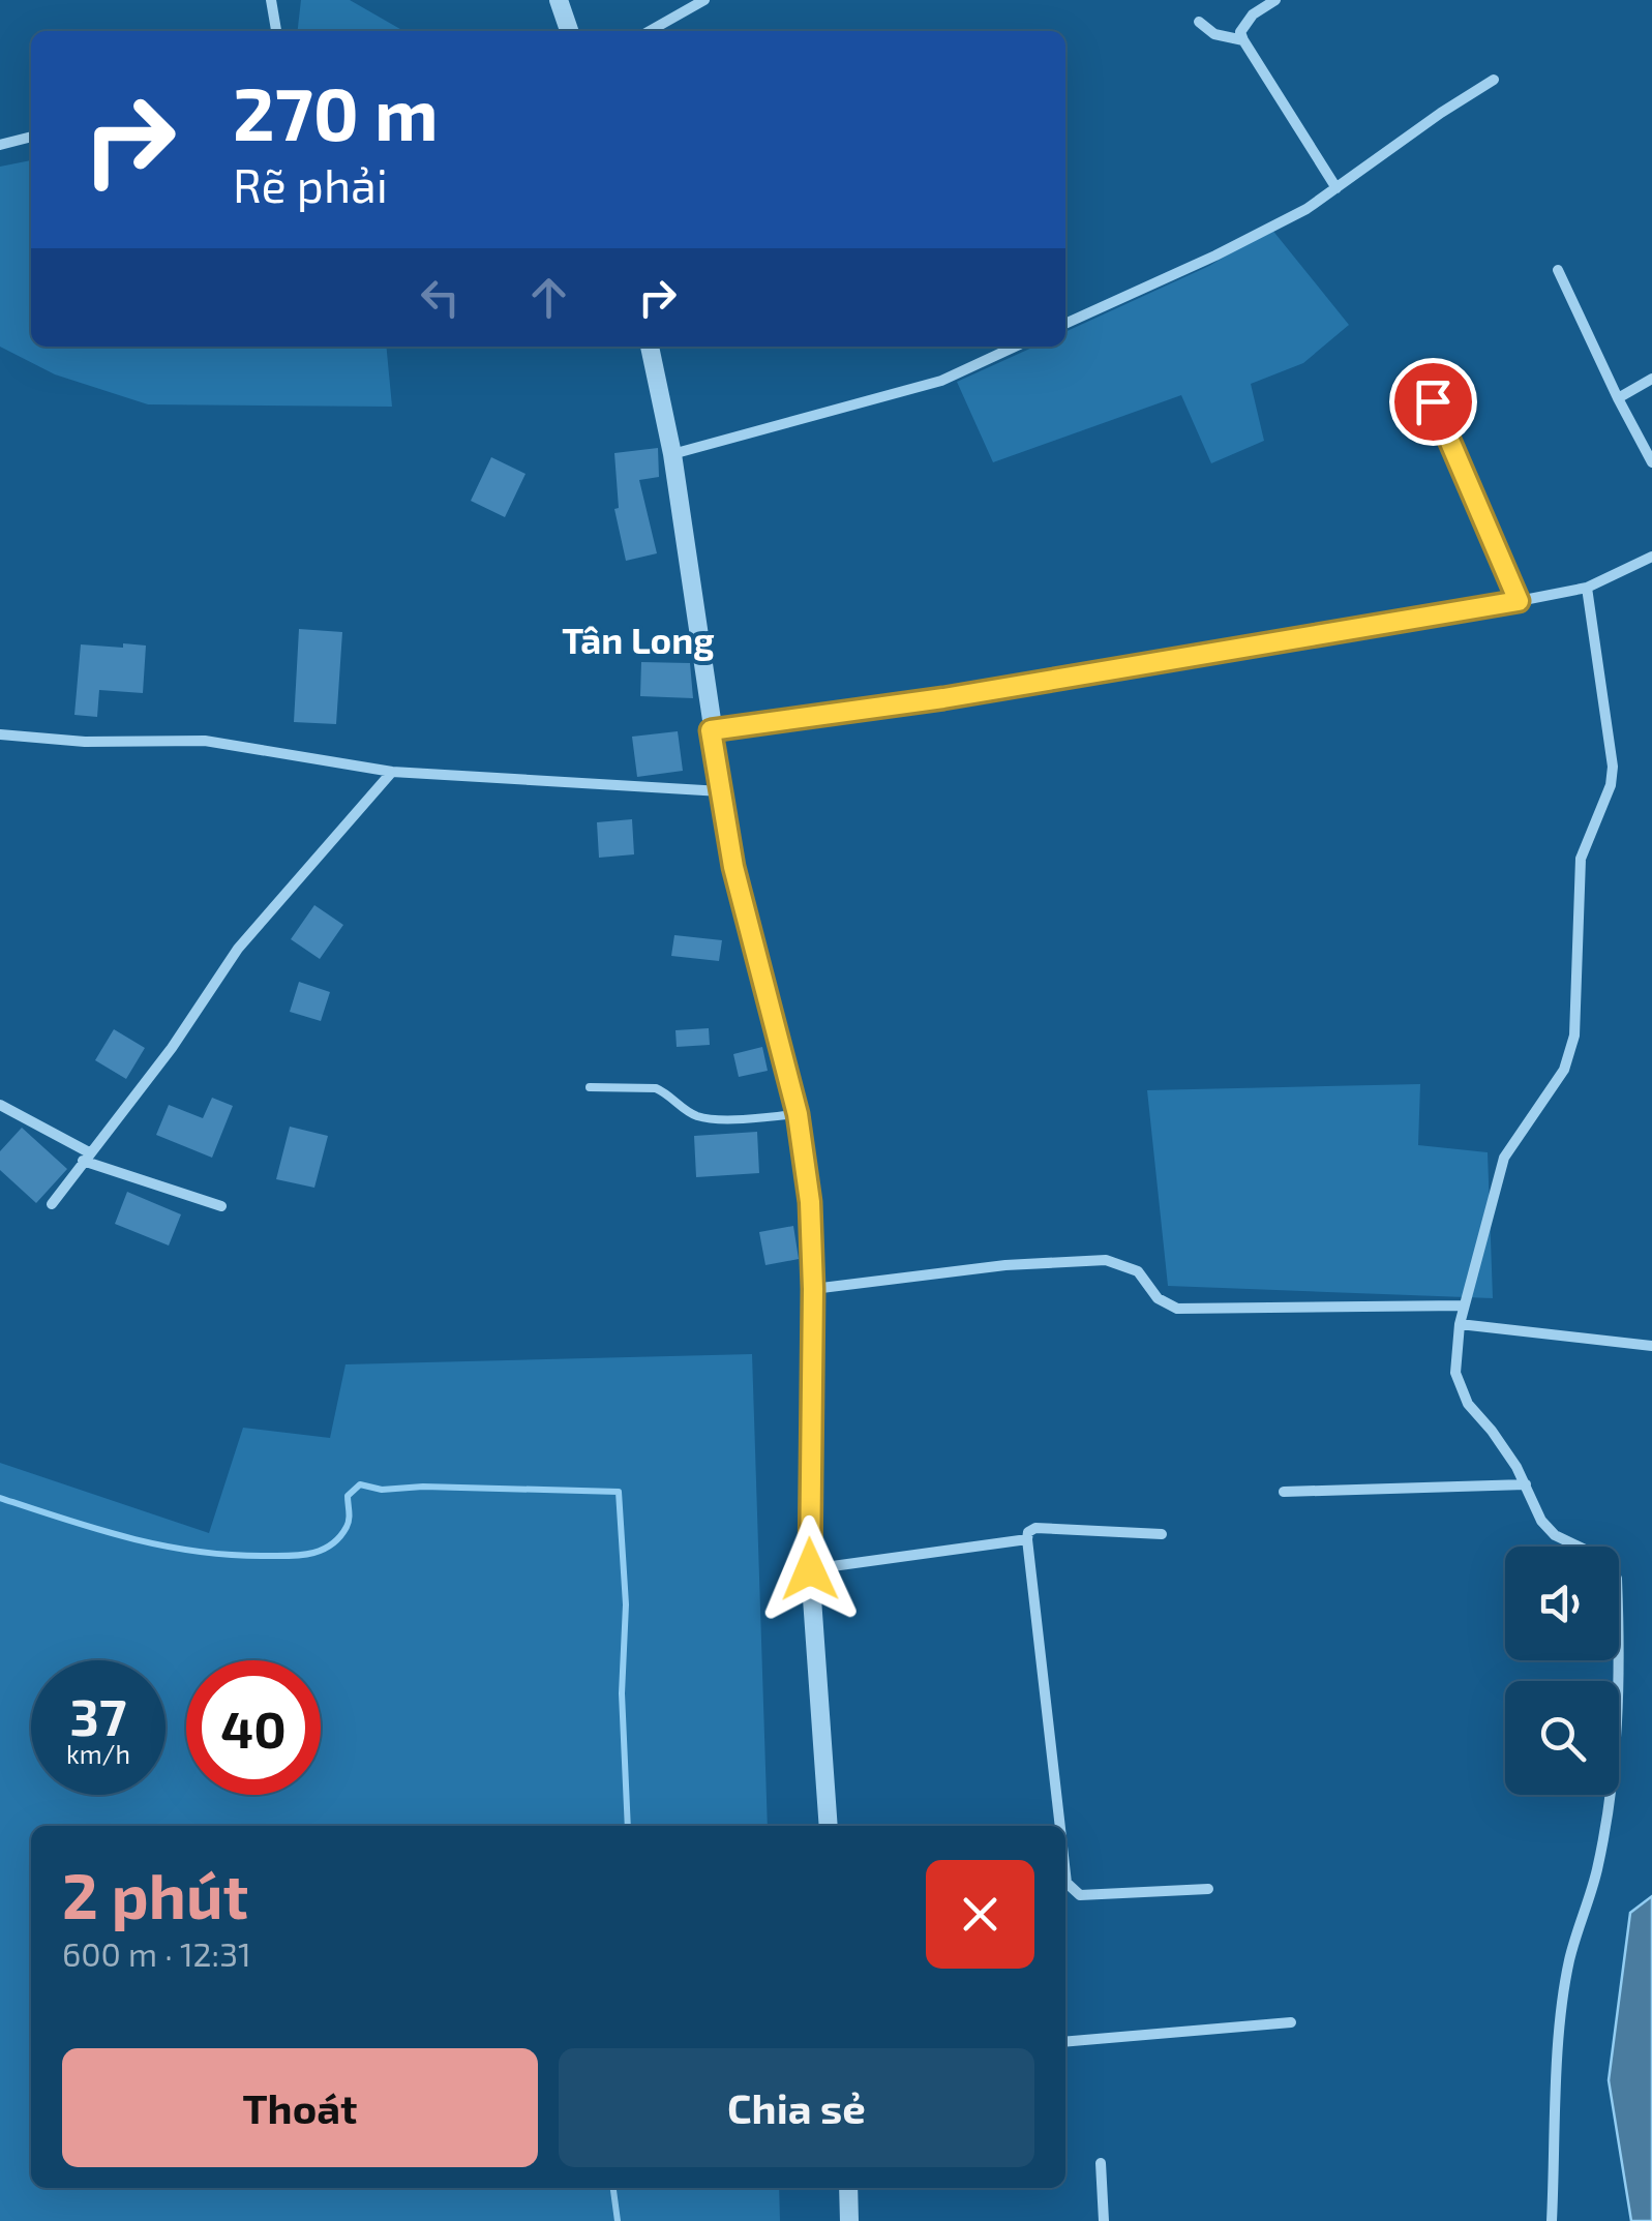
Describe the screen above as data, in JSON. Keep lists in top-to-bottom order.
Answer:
{
  "districts": ["Tân Long"],
  "page": {
    "turn": ["270 m", "Rẽ phải"],
    "speed": "37 km/h",
    "limit": "40",
    "heading": ["2 phút", "600 m · 12:31"],
    "buttons": ["Thoát", "Chia sẻ"]
  }
}
